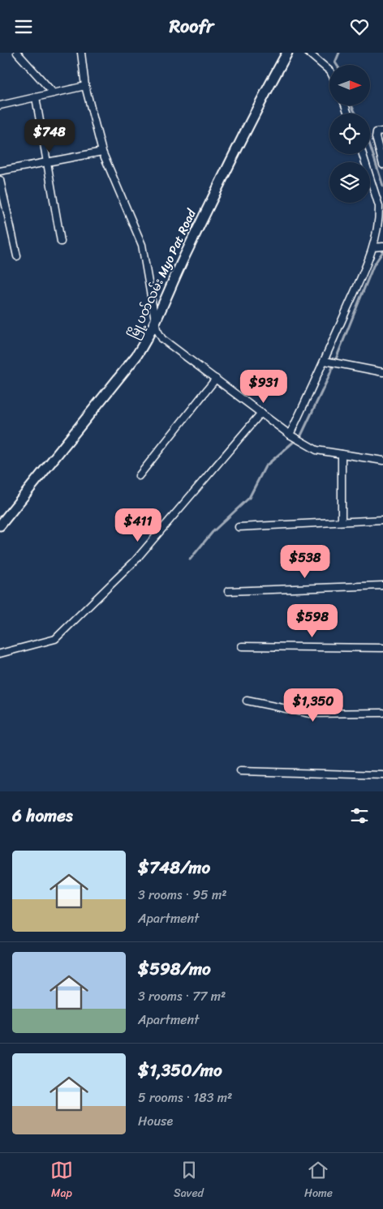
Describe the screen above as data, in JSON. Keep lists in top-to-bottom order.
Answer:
{
  "streets": {
    "main road": ["မြို့ပတ်လမ်း Myo Pat Road"]
  },
  "north": "right",
  "page": {
    "header": "Roofr",
    "price": [
      "$748",
      "$931",
      "$411",
      "$538",
      "$598",
      "$1,350"
    ],
    "heading": "6 homes",
    "list": [
      {
        "name": "$748/mo",
        "note": "3 rooms · 95 m² · Apartment"
      },
      {
        "name": "$598/mo",
        "note": "3 rooms · 77 m² · Apartment"
      },
      {
        "name": "$1,350/mo",
        "note": "5 rooms · 183 m² · House"
      }
    ],
    "tabs": ["Map", "Saved", "Home"]
  }
}
